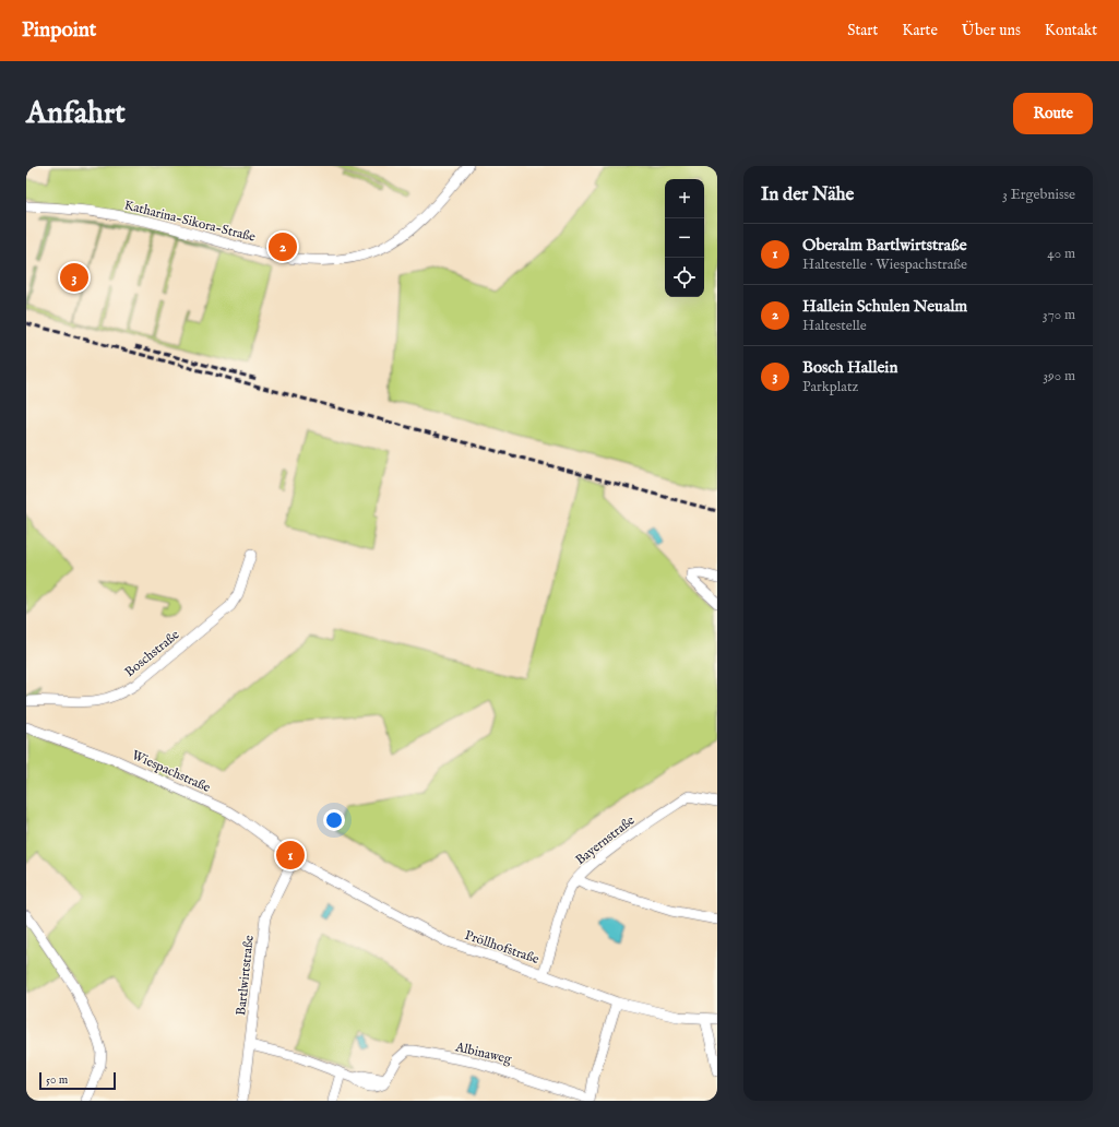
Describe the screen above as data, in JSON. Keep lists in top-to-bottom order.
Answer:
{
  "streets": {
    "street": [
      "Katharina-Sikora-Straße",
      "Boschstraße",
      "Wiespachstraße",
      "Bayernstraße",
      "Pröllhofstraße",
      "Bartlwirtstraße",
      "Albinaweg"
    ]
  },
  "crossings": [
    ["Wiespachstraße", "Pröllhofstraße"],
    ["Wiespachstraße", "Bartlwirtstraße"],
    ["Bayernstraße", "Pröllhofstraße"],
    ["Pröllhofstraße", "Bartlwirtstraße"],
    ["Bartlwirtstraße", "Albinaweg"]
  ],
  "scale_bar": "50 m",
  "page": {
    "header": "Pinpoint",
    "nav": [
      "Start",
      "Karte",
      "Über uns",
      "Kontakt"
    ],
    "buttons": "Route",
    "title": "Anfahrt",
    "heading": ["In der Nähe", "3 Ergebnisse"],
    "map_buttons": ["+", "−"],
    "list": [
      {
        "mark": "1",
        "name": "Oberalm Bartlwirtstraße",
        "note": "Haltestelle · Wiespachstraße",
        "value": "40 m"
      },
      {
        "mark": "2",
        "name": "Hallein Schulen Neualm",
        "note": "Haltestelle",
        "value": "370 m"
      },
      {
        "mark": "3",
        "name": "Bosch Hallein",
        "note": "Parkplatz",
        "value": "390 m"
      }
    ],
    "pins": ["2", "3", "1"],
    "scale": "50 m"
  }
}
